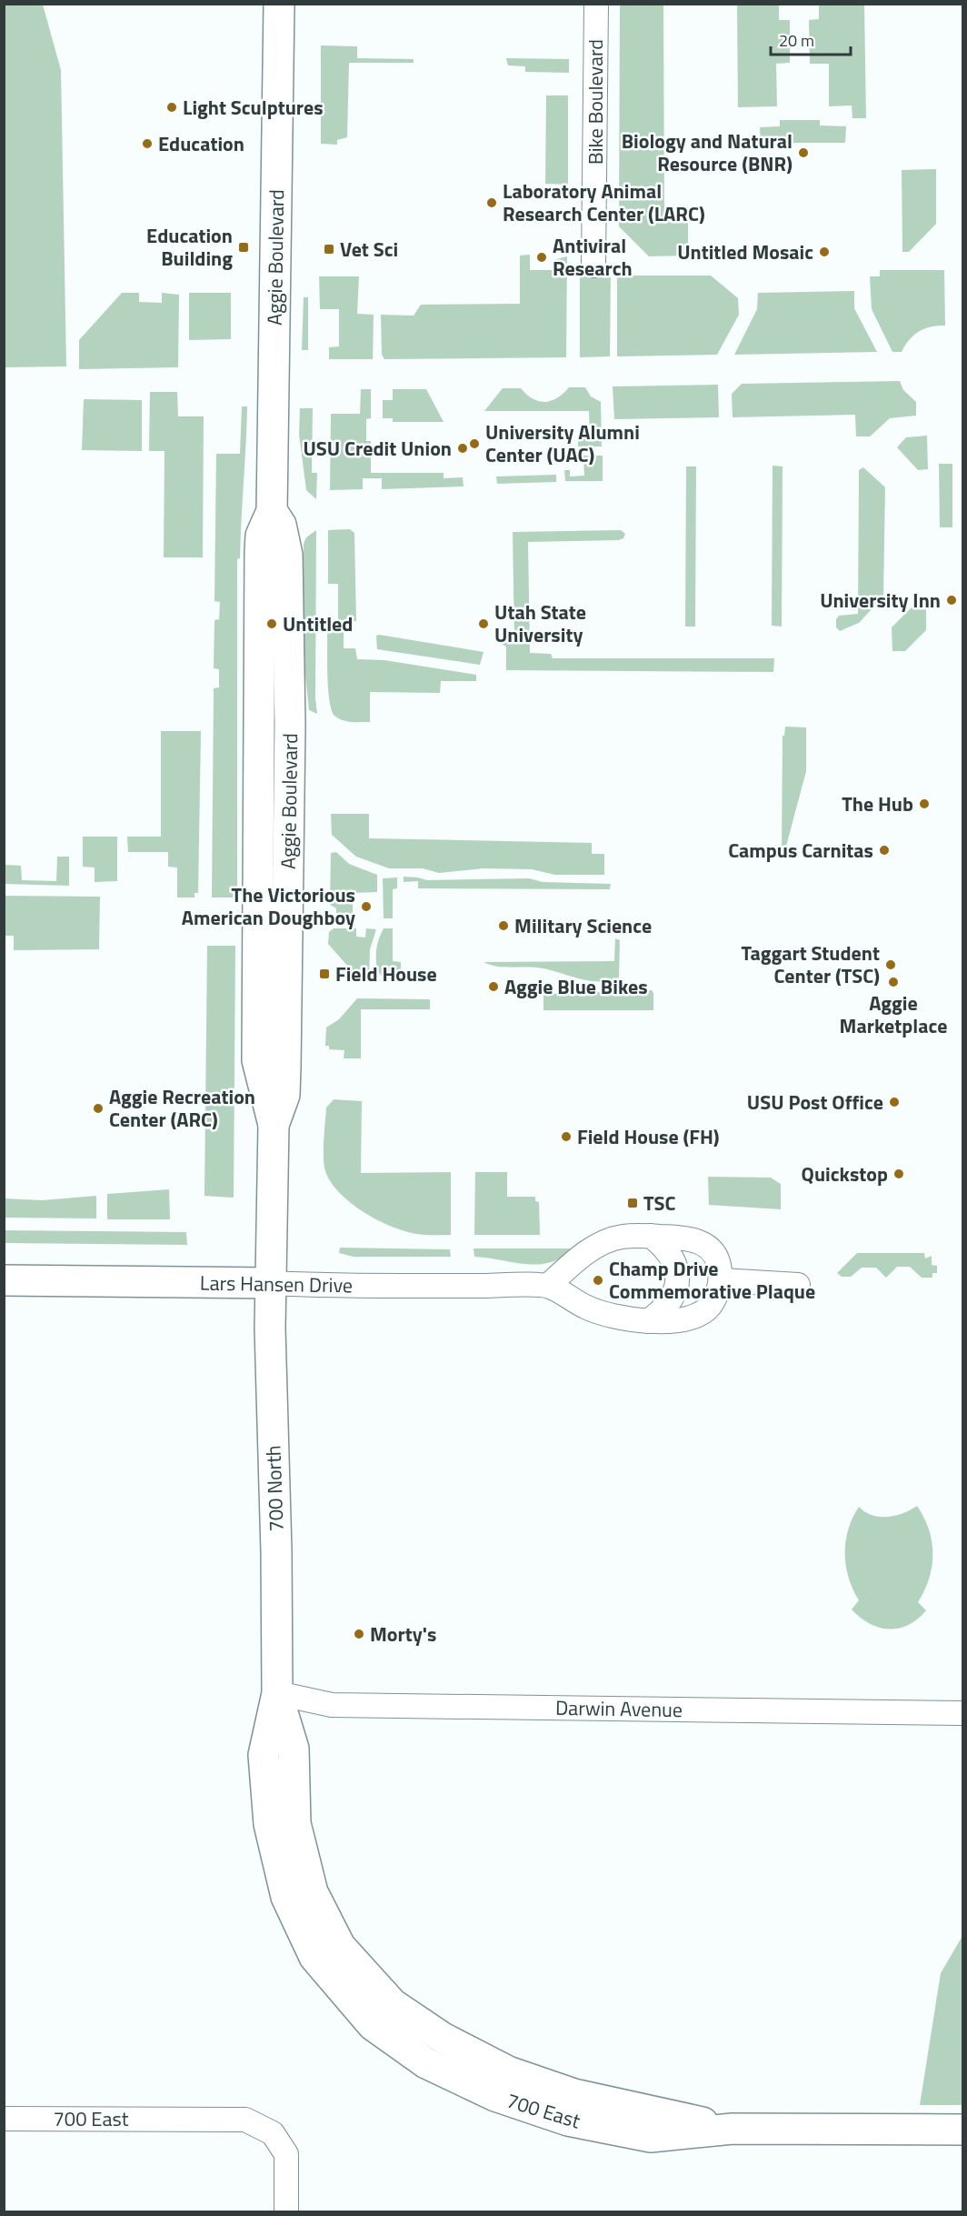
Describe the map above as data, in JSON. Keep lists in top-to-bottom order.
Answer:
{
  "streets": {
    "main road": [
      "Aggie Boulevard",
      "Lars Hansen Drive",
      "700 North",
      "700 East"
    ],
    "street": ["Bike Boulevard", "Darwin Avenue"]
  },
  "crossings": [
    ["Aggie Boulevard", "Lars Hansen Drive"],
    ["Aggie Boulevard", "700 North"],
    ["Lars Hansen Drive", "700 North"],
    ["700 North", "Darwin Avenue"],
    ["700 North", "700 East"]
  ],
  "places": {
    "other": [
      "Light Sculptures",
      "Education",
      "Biology and Natural Resource (BNR)",
      "Laboratory Animal Research Center (LARC)",
      "Untitled Mosaic",
      "Antiviral Research",
      "University Alumni Center (UAC)",
      "USU Credit Union",
      "University Inn",
      "Untitled",
      "Utah State University",
      "The Hub",
      "Campus Carnitas",
      "The Victorious American Doughboy",
      "Military Science",
      "Taggart Student Center (TSC)",
      "Aggie Marketplace",
      "Aggie Blue Bikes",
      "USU Post Office",
      "Aggie Recreation Center (ARC)",
      "Field House (FH)",
      "Quickstop",
      "Champ Drive Commemorative Plaque",
      "Morty's"
    ],
    "transit": [
      "Education Building",
      "Vet Sci",
      "Field House",
      "TSC"
    ]
  },
  "scale_bar": "20 m"
}
